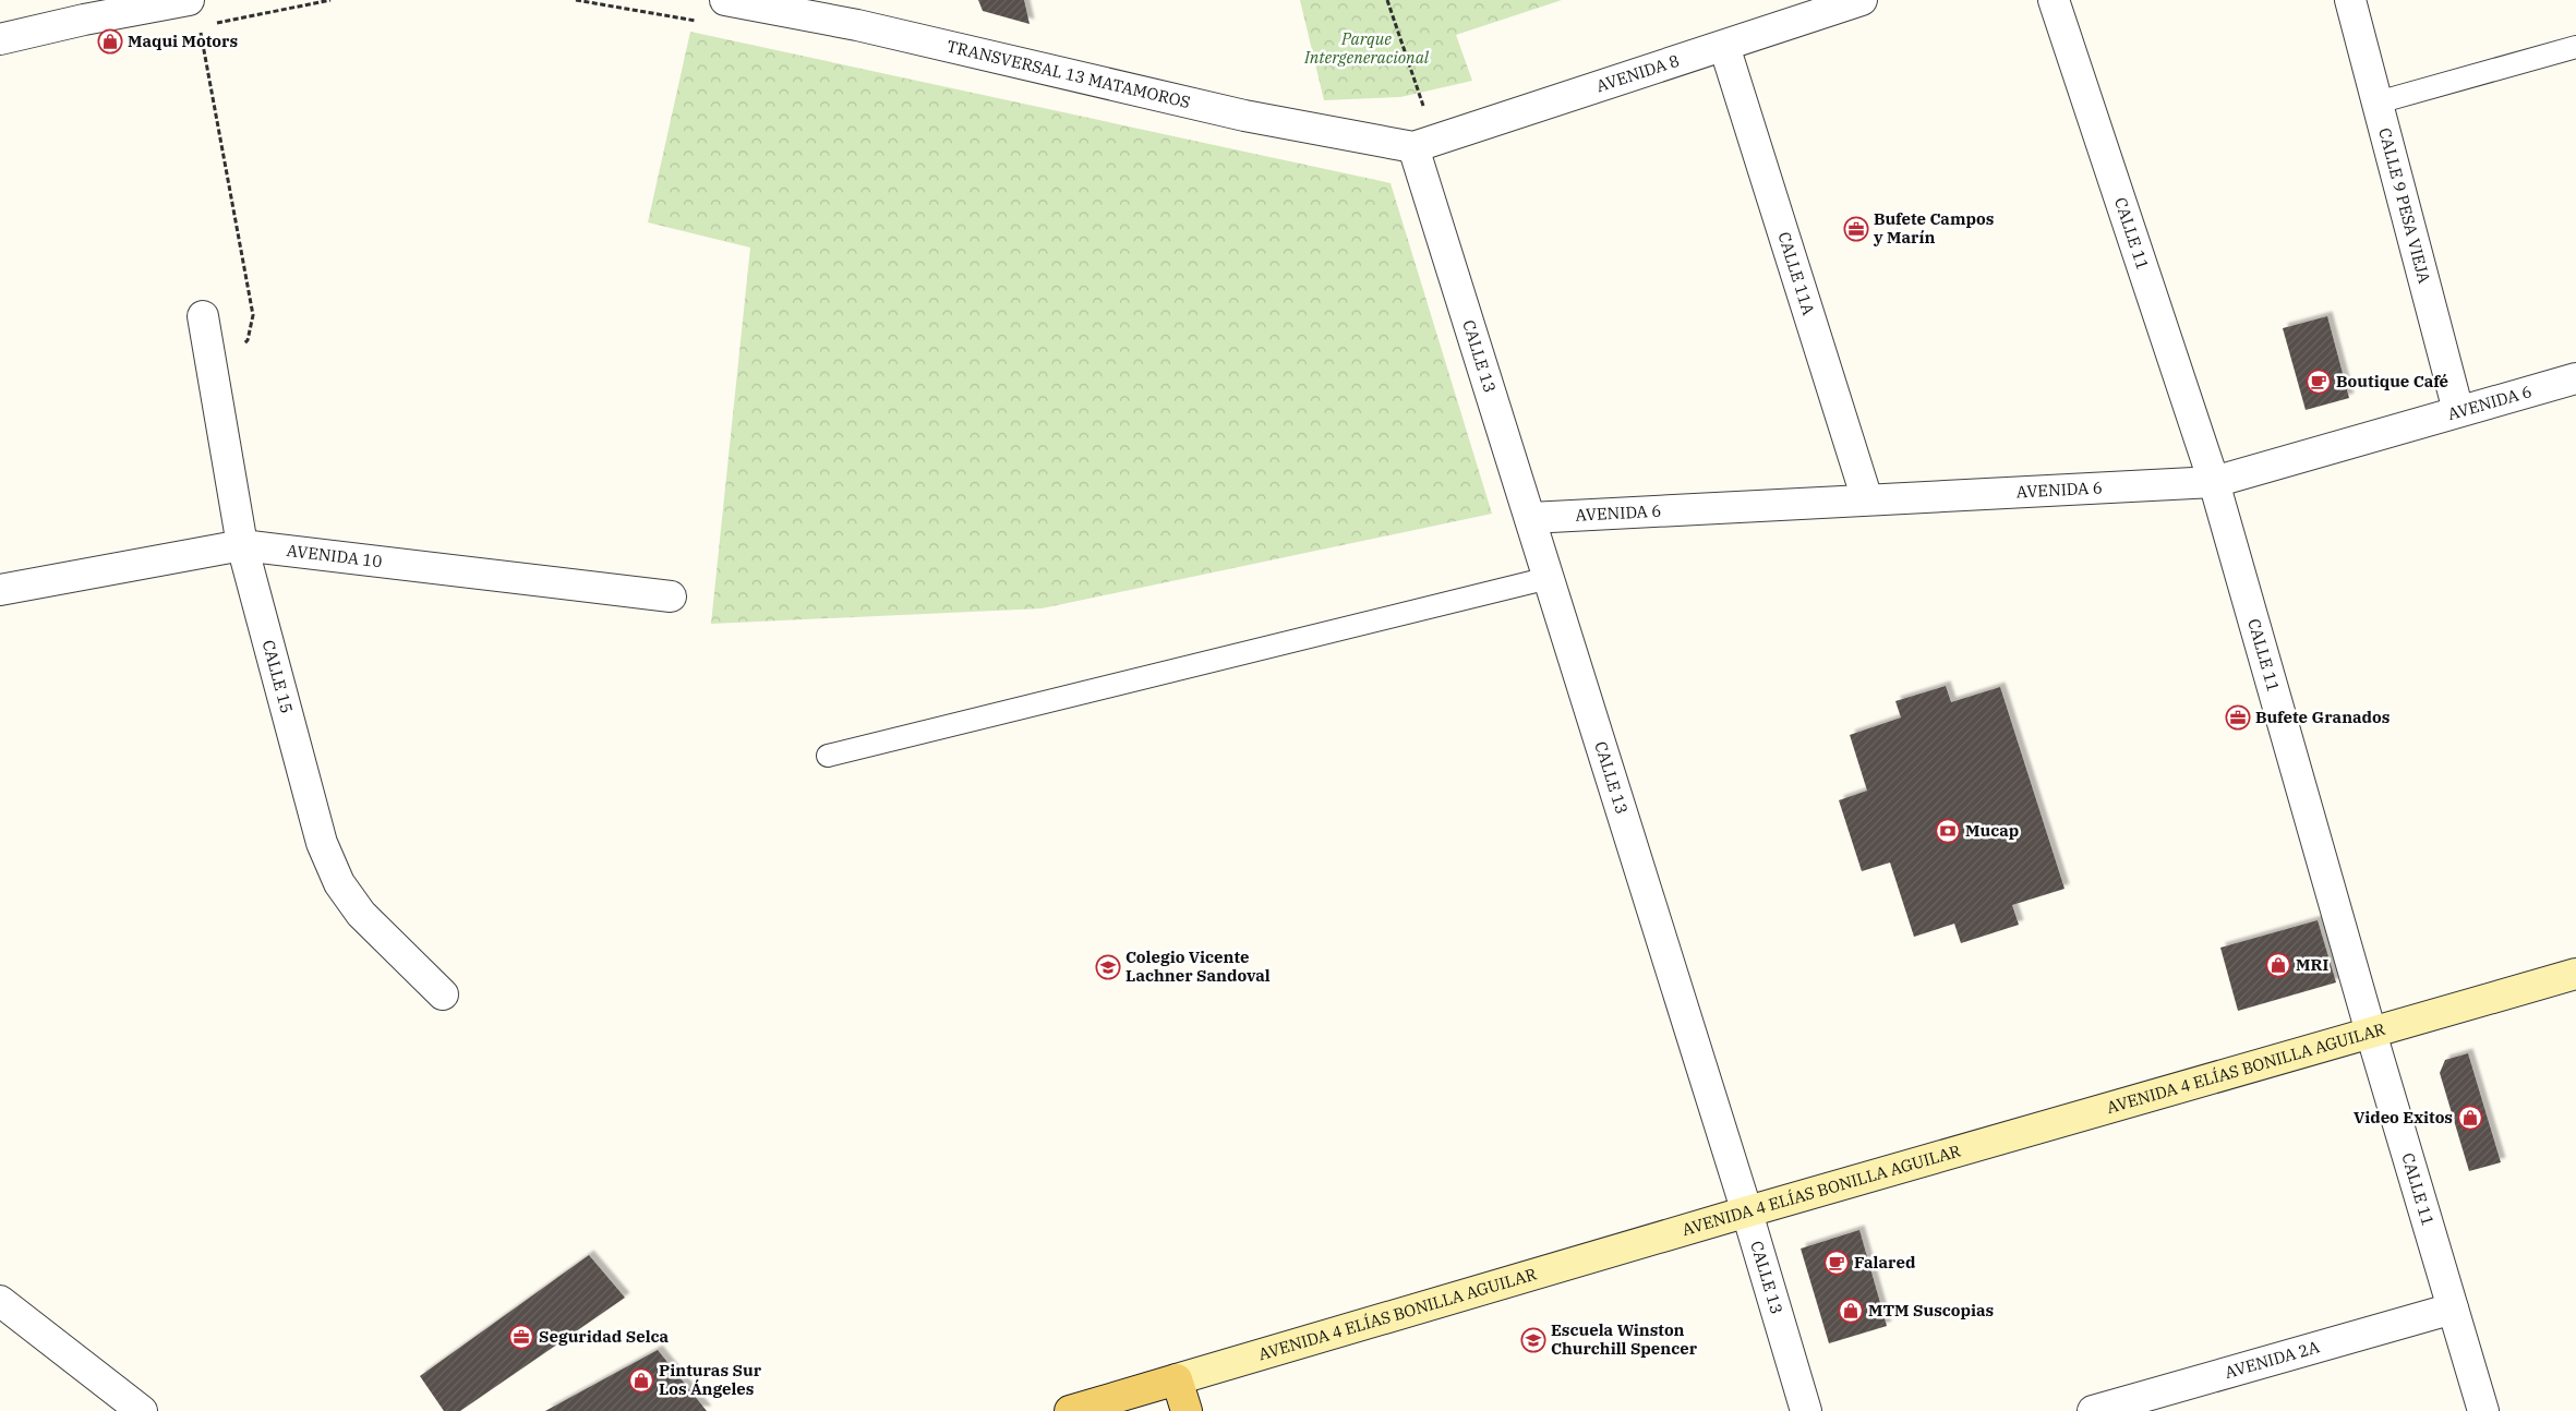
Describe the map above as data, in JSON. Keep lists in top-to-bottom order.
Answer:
{
  "streets": {
    "main road": ["AVENIDA 4 ELÍAS BONILLA AGUILAR"],
    "street": [
      "AVENIDA 8",
      "TRANSVERSAL 13 MATAMOROS",
      "CALLE 9 PESA VIEJA",
      "CALLE 11",
      "CALLE 11A",
      "CALLE 13",
      "AVENIDA 6",
      "AVENIDA 10",
      "CALLE 15",
      "AVENIDA 2A"
    ]
  },
  "crossings": [
    ["AVENIDA 8", "TRANSVERSAL 13 MATAMOROS"],
    ["AVENIDA 8", "CALLE 11A"],
    ["AVENIDA 8", "CALLE 13"],
    ["TRANSVERSAL 13 MATAMOROS", "CALLE 13"],
    ["CALLE 9 PESA VIEJA", "AVENIDA 6"],
    ["CALLE 11", "AVENIDA 6"],
    ["CALLE 11", "AVENIDA 4 ELÍAS BONILLA AGUILAR"],
    ["CALLE 11", "AVENIDA 2A"],
    ["CALLE 11A", "AVENIDA 6"],
    ["CALLE 13", "AVENIDA 6"],
    ["CALLE 13", "AVENIDA 4 ELÍAS BONILLA AGUILAR"],
    ["AVENIDA 10", "CALLE 15"]
  ],
  "parks": ["Parque Intergeneracional"],
  "places": {
    "shop": [
      "Maqui Motors",
      "MRI",
      "Video Exitos",
      "MTM Suscopias",
      "Pinturas Sur Los Ángeles"
    ],
    "office": ["Bufete Campos y Marín", "Bufete Granados", "Seguridad Selca"],
    "cafe": ["Boutique Café", "Falared"],
    "bank": ["Mucap"],
    "school or university": ["Colegio Vicente Lachner Sandoval", "Escuela Winston Churchill Spencer"]
  }
}
